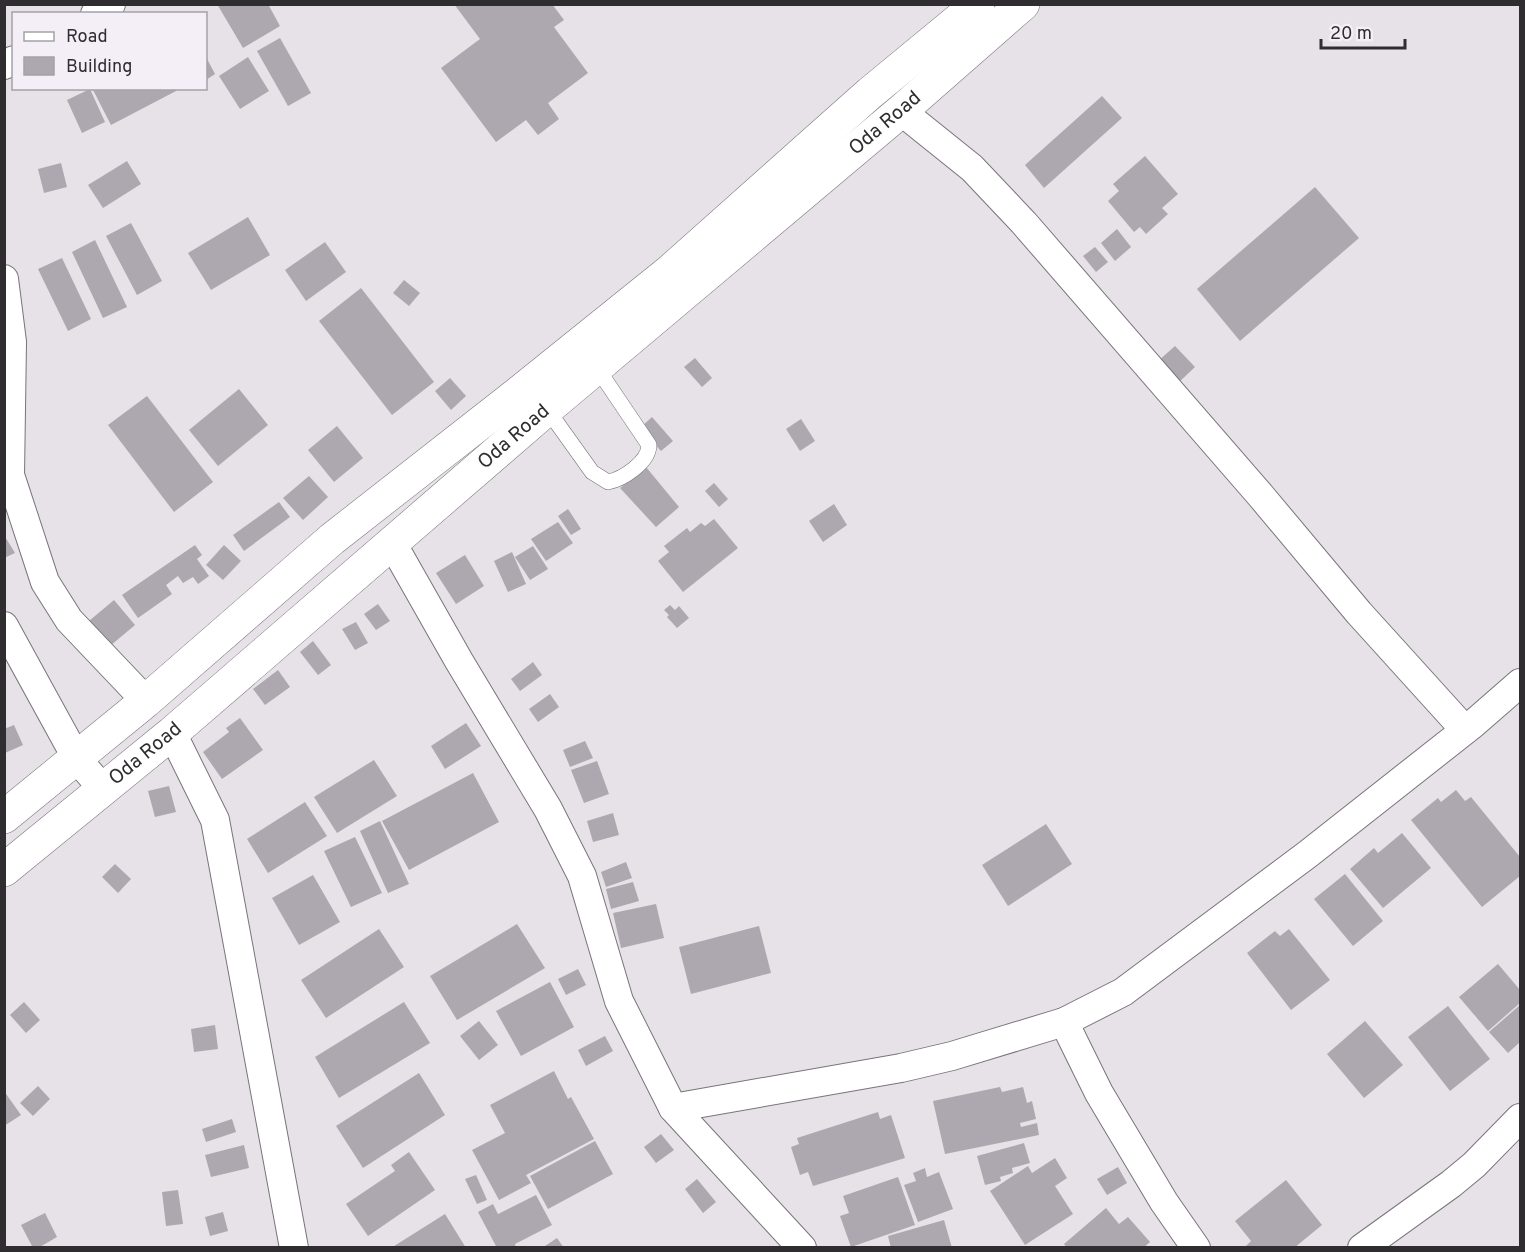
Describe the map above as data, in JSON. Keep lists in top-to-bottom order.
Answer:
{
  "streets": {
    "street": ["Oda Road"]
  },
  "legend": ["Road", "Building"],
  "scale_bar": "20 m"
}
